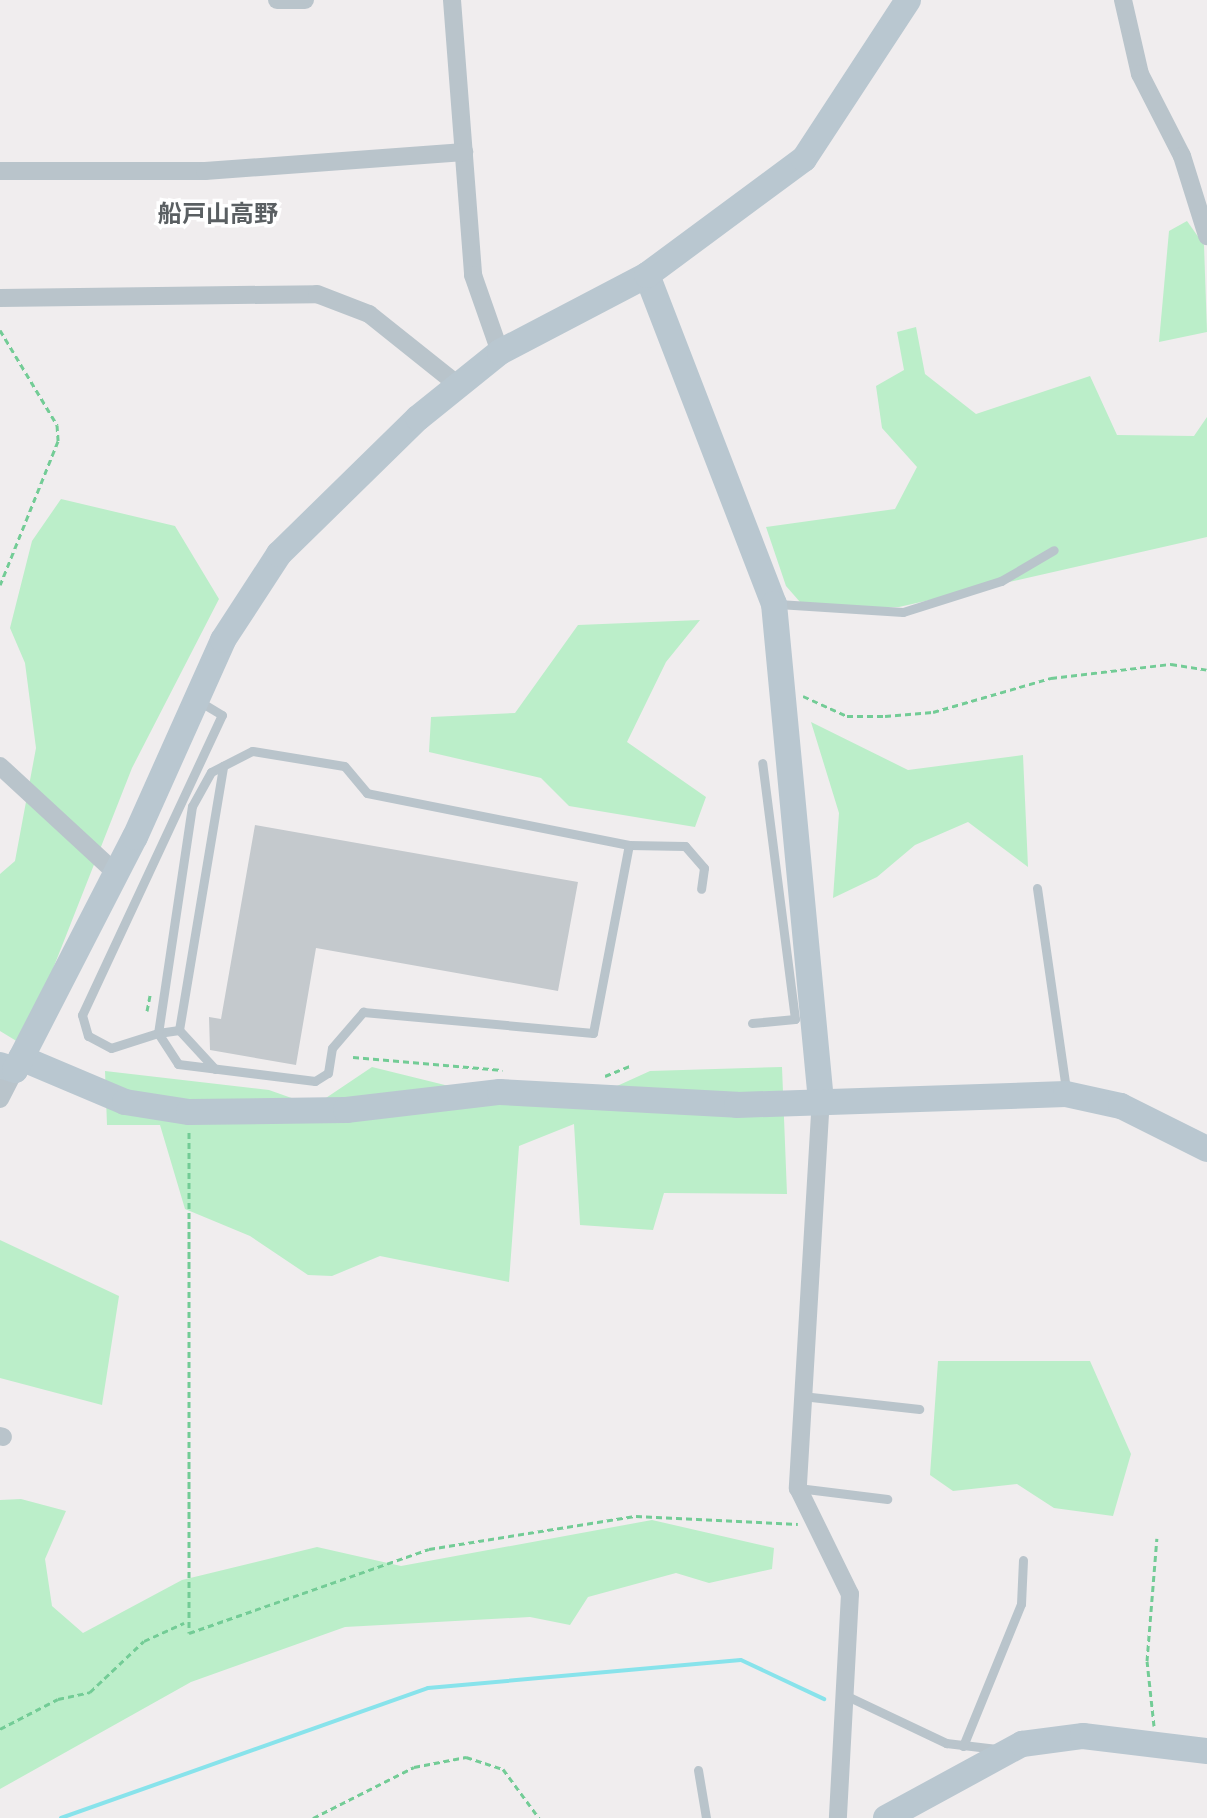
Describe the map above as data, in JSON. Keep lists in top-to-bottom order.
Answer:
{
  "districts": ["船戸山高野"]
}
